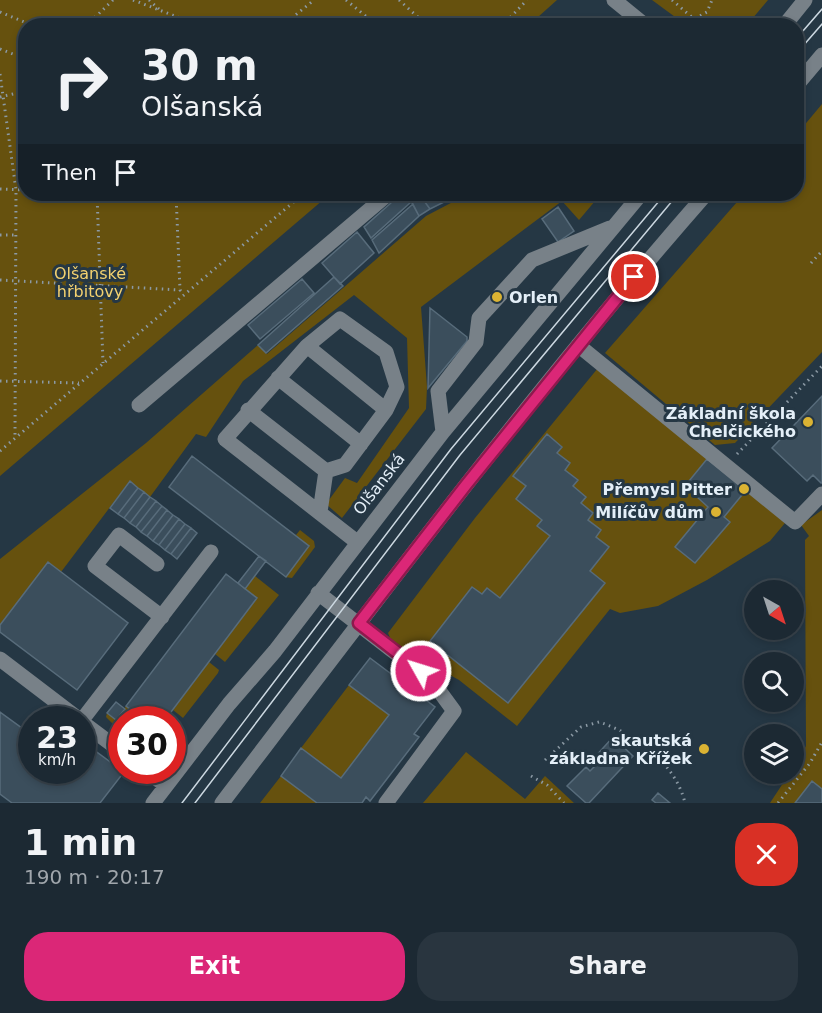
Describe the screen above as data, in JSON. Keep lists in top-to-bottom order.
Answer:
{
  "streets": {
    "street": ["Olšanská"]
  },
  "parks": ["Olšanské hřbitovy"],
  "places": [
    "Orlen",
    "Základní škola Chelčického",
    "Přemysl Pitter",
    "Milíčův dům",
    "skautská základna Křížek"
  ],
  "north": "bottom right",
  "page": {
    "turn": ["30 m", "Olšanská"],
    "then": "Then",
    "speed": "23 km/h",
    "limit": "30",
    "heading": ["1 min", "190 m · 20:17"],
    "buttons": ["Exit", "Share"]
  }
}
